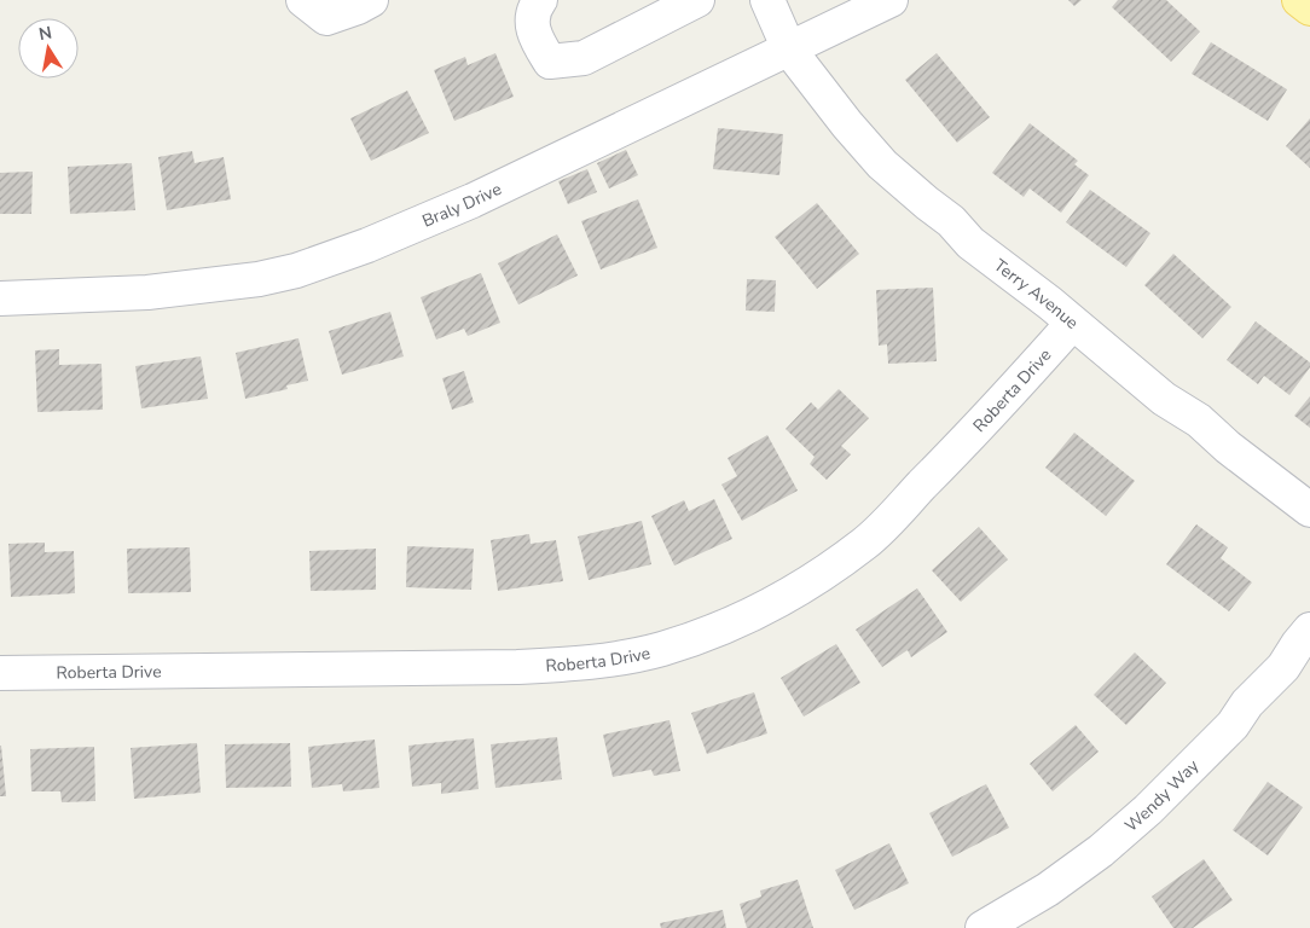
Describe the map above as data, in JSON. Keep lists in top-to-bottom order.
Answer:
{
  "streets": {
    "street": [
      "Braly Drive",
      "Terry Avenue",
      "Roberta Drive",
      "Wendy Way"
    ]
  },
  "crossings": [
    ["Braly Drive", "Terry Avenue"],
    ["Terry Avenue", "Roberta Drive"]
  ],
  "north": "top"
}
